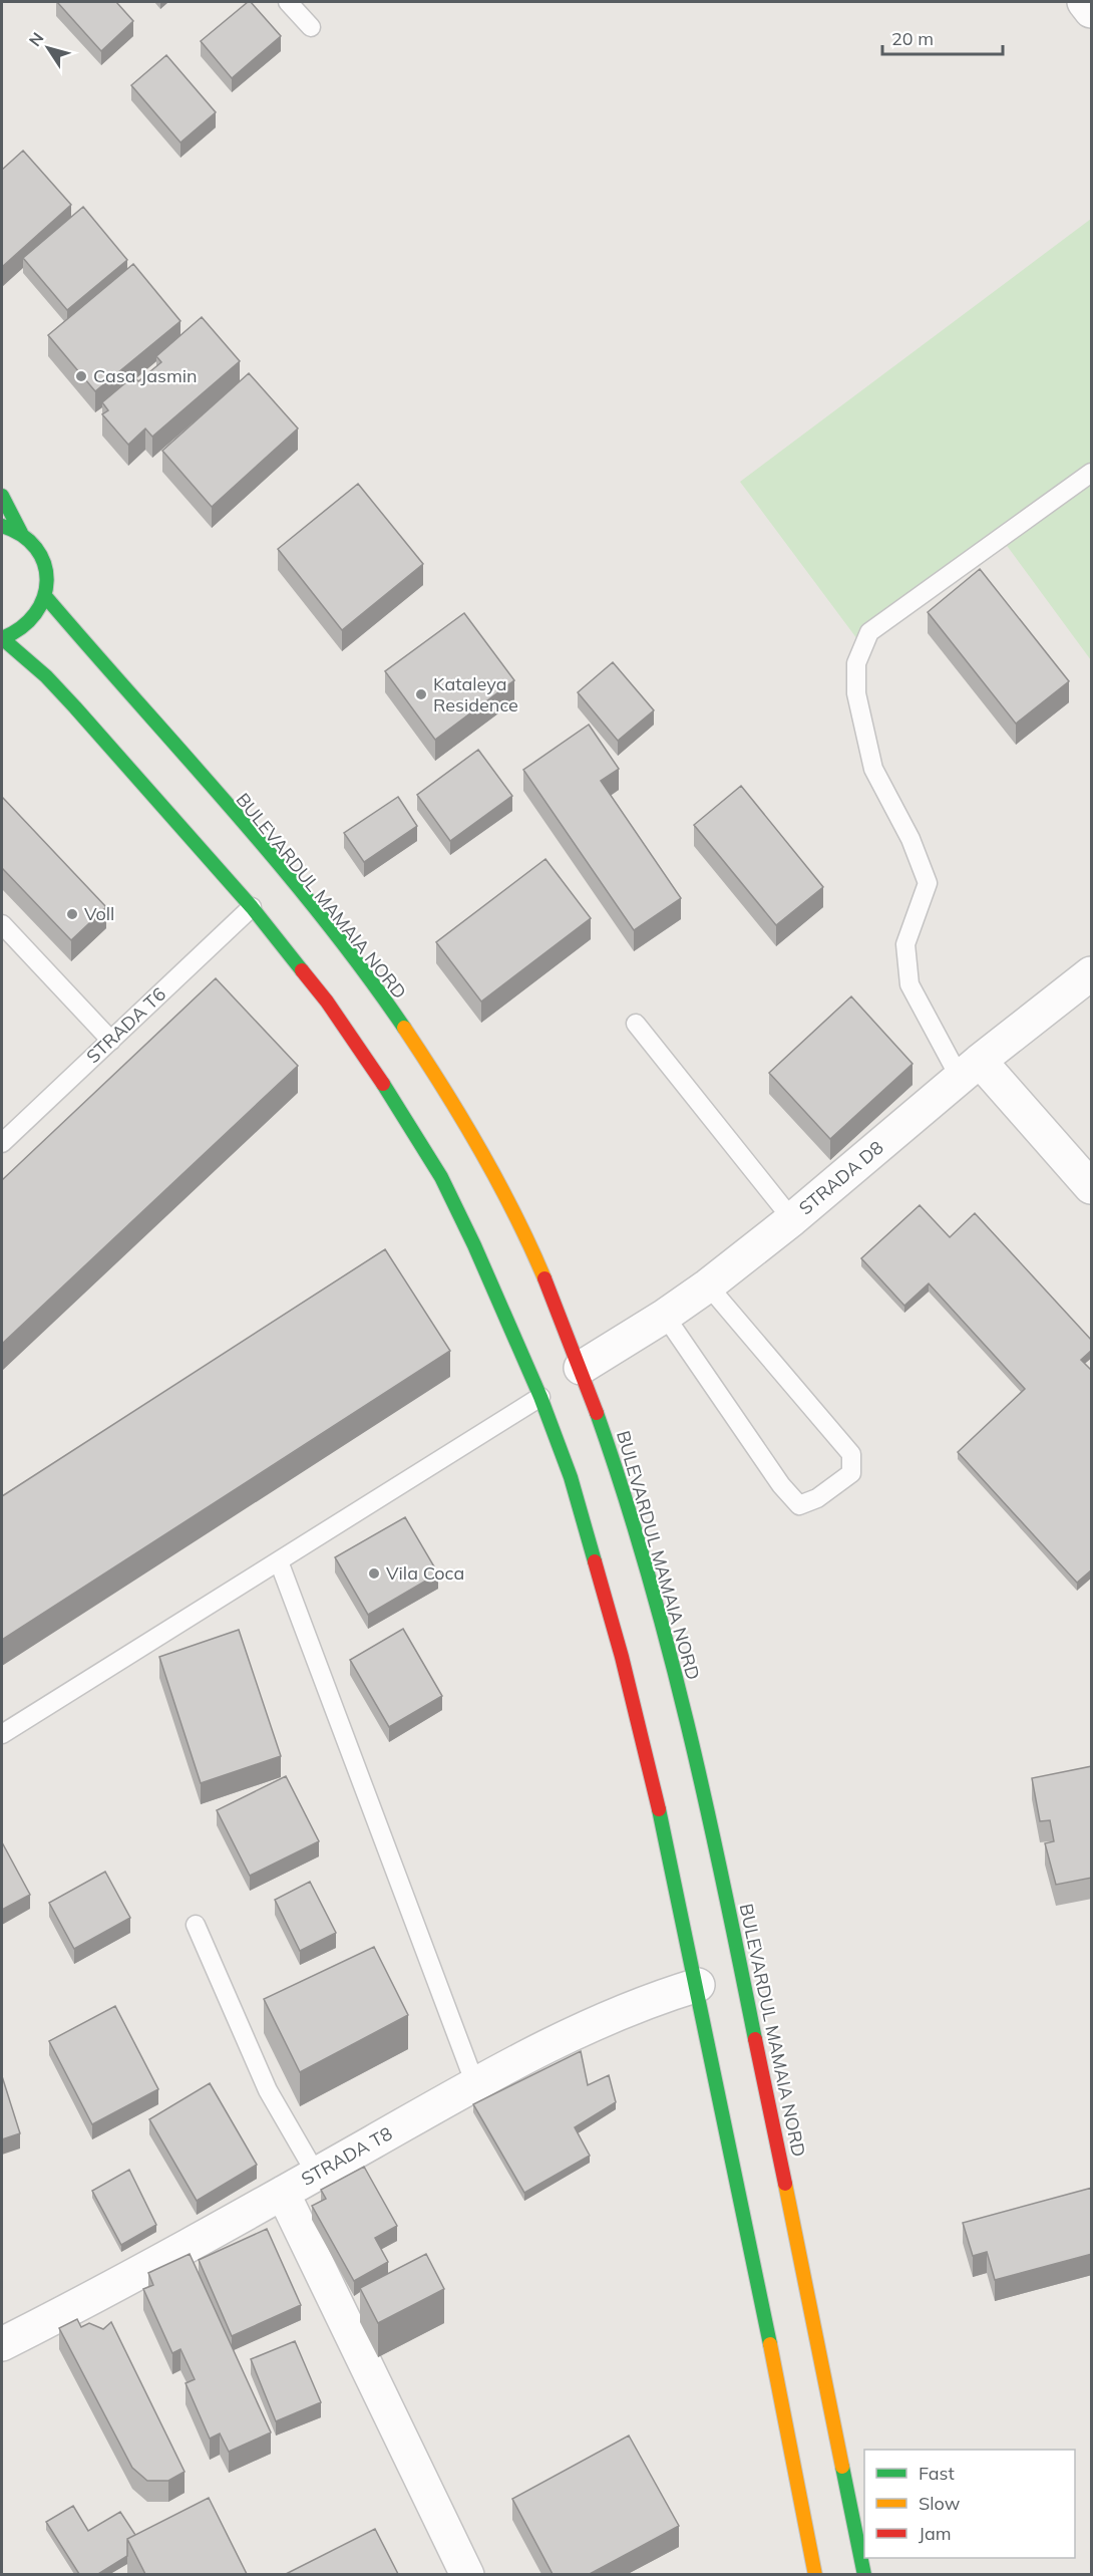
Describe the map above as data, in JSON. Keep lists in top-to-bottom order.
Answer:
{
  "streets": {
    "main road": ["BULEVARDUL MAMAIA NORD"],
    "street": ["STRADA D8", "STRADA T8"],
    "lane": ["STRADA T6"]
  },
  "crossings": [
    ["BULEVARDUL MAMAIA NORD", "STRADA D8"]
  ],
  "places": [
    "Casa Jasmin",
    "Kataleya Residence",
    "Voll",
    "Vila Coca"
  ],
  "legend": ["Fast", "Slow", "Jam"],
  "scale_bar": "20 m",
  "north": "top left"
}
